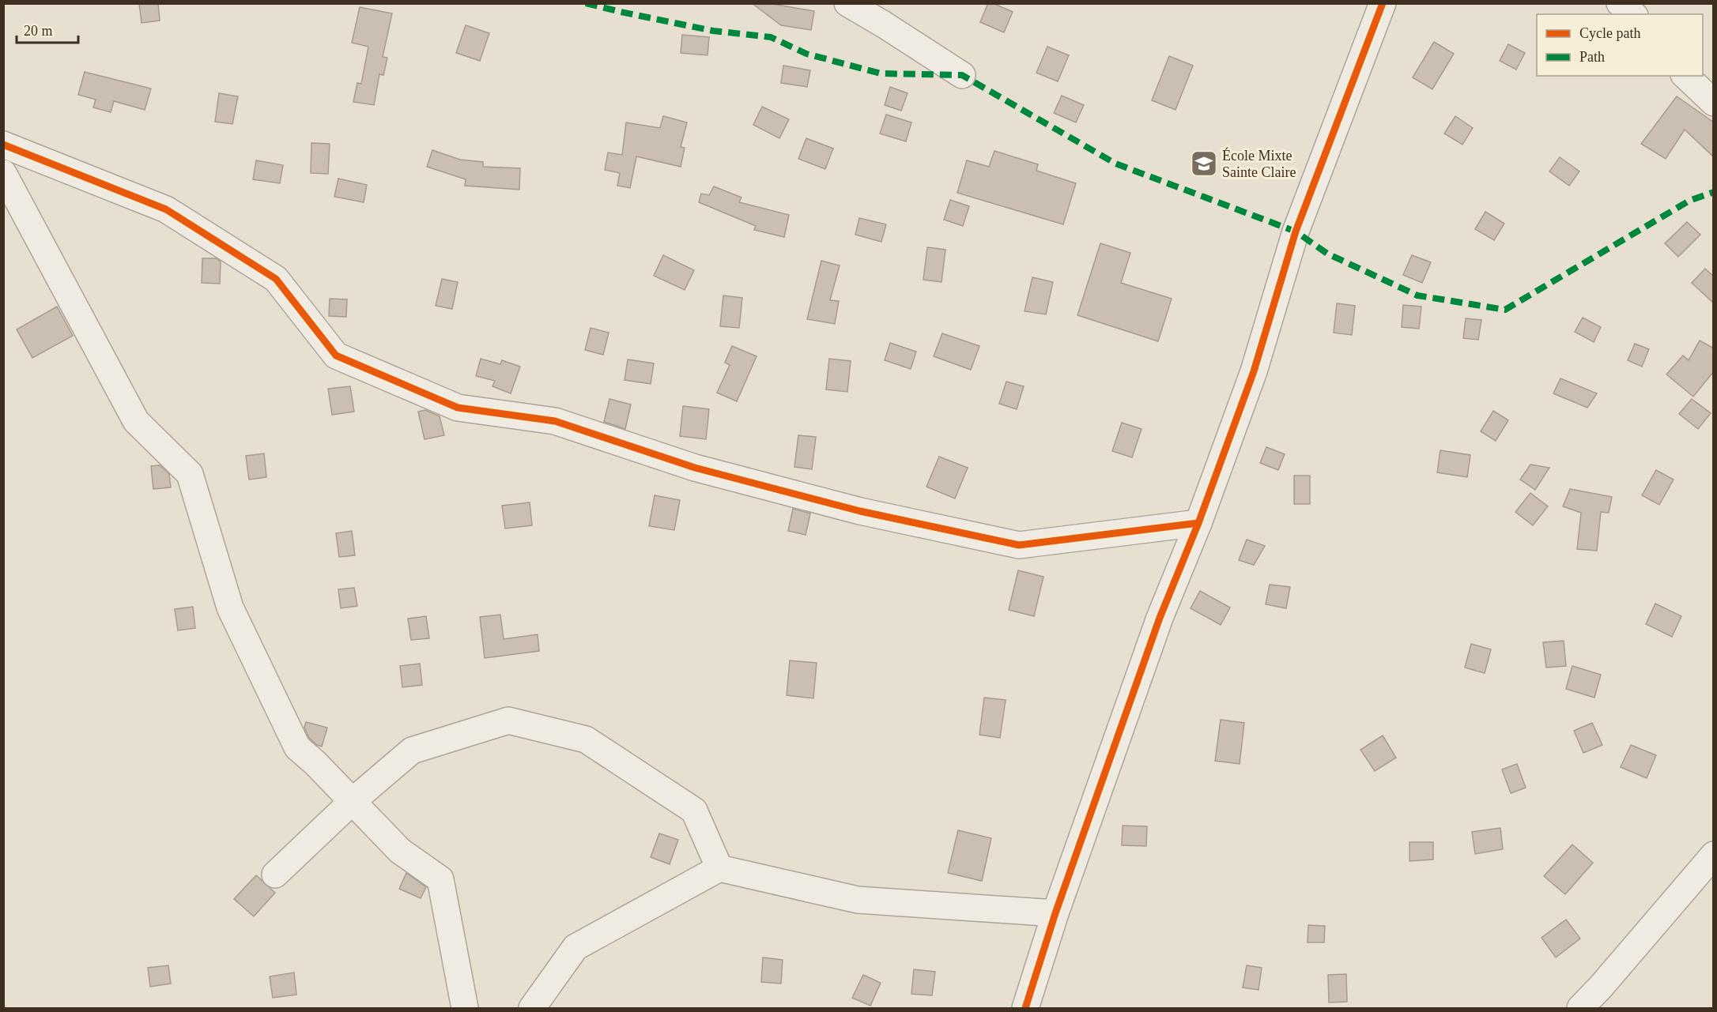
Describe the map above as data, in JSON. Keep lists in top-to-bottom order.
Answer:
{
  "places": {
    "school or university": ["École Mixte Sainte Claire"]
  },
  "legend": ["Cycle path", "Path"],
  "scale_bar": "20 m"
}
